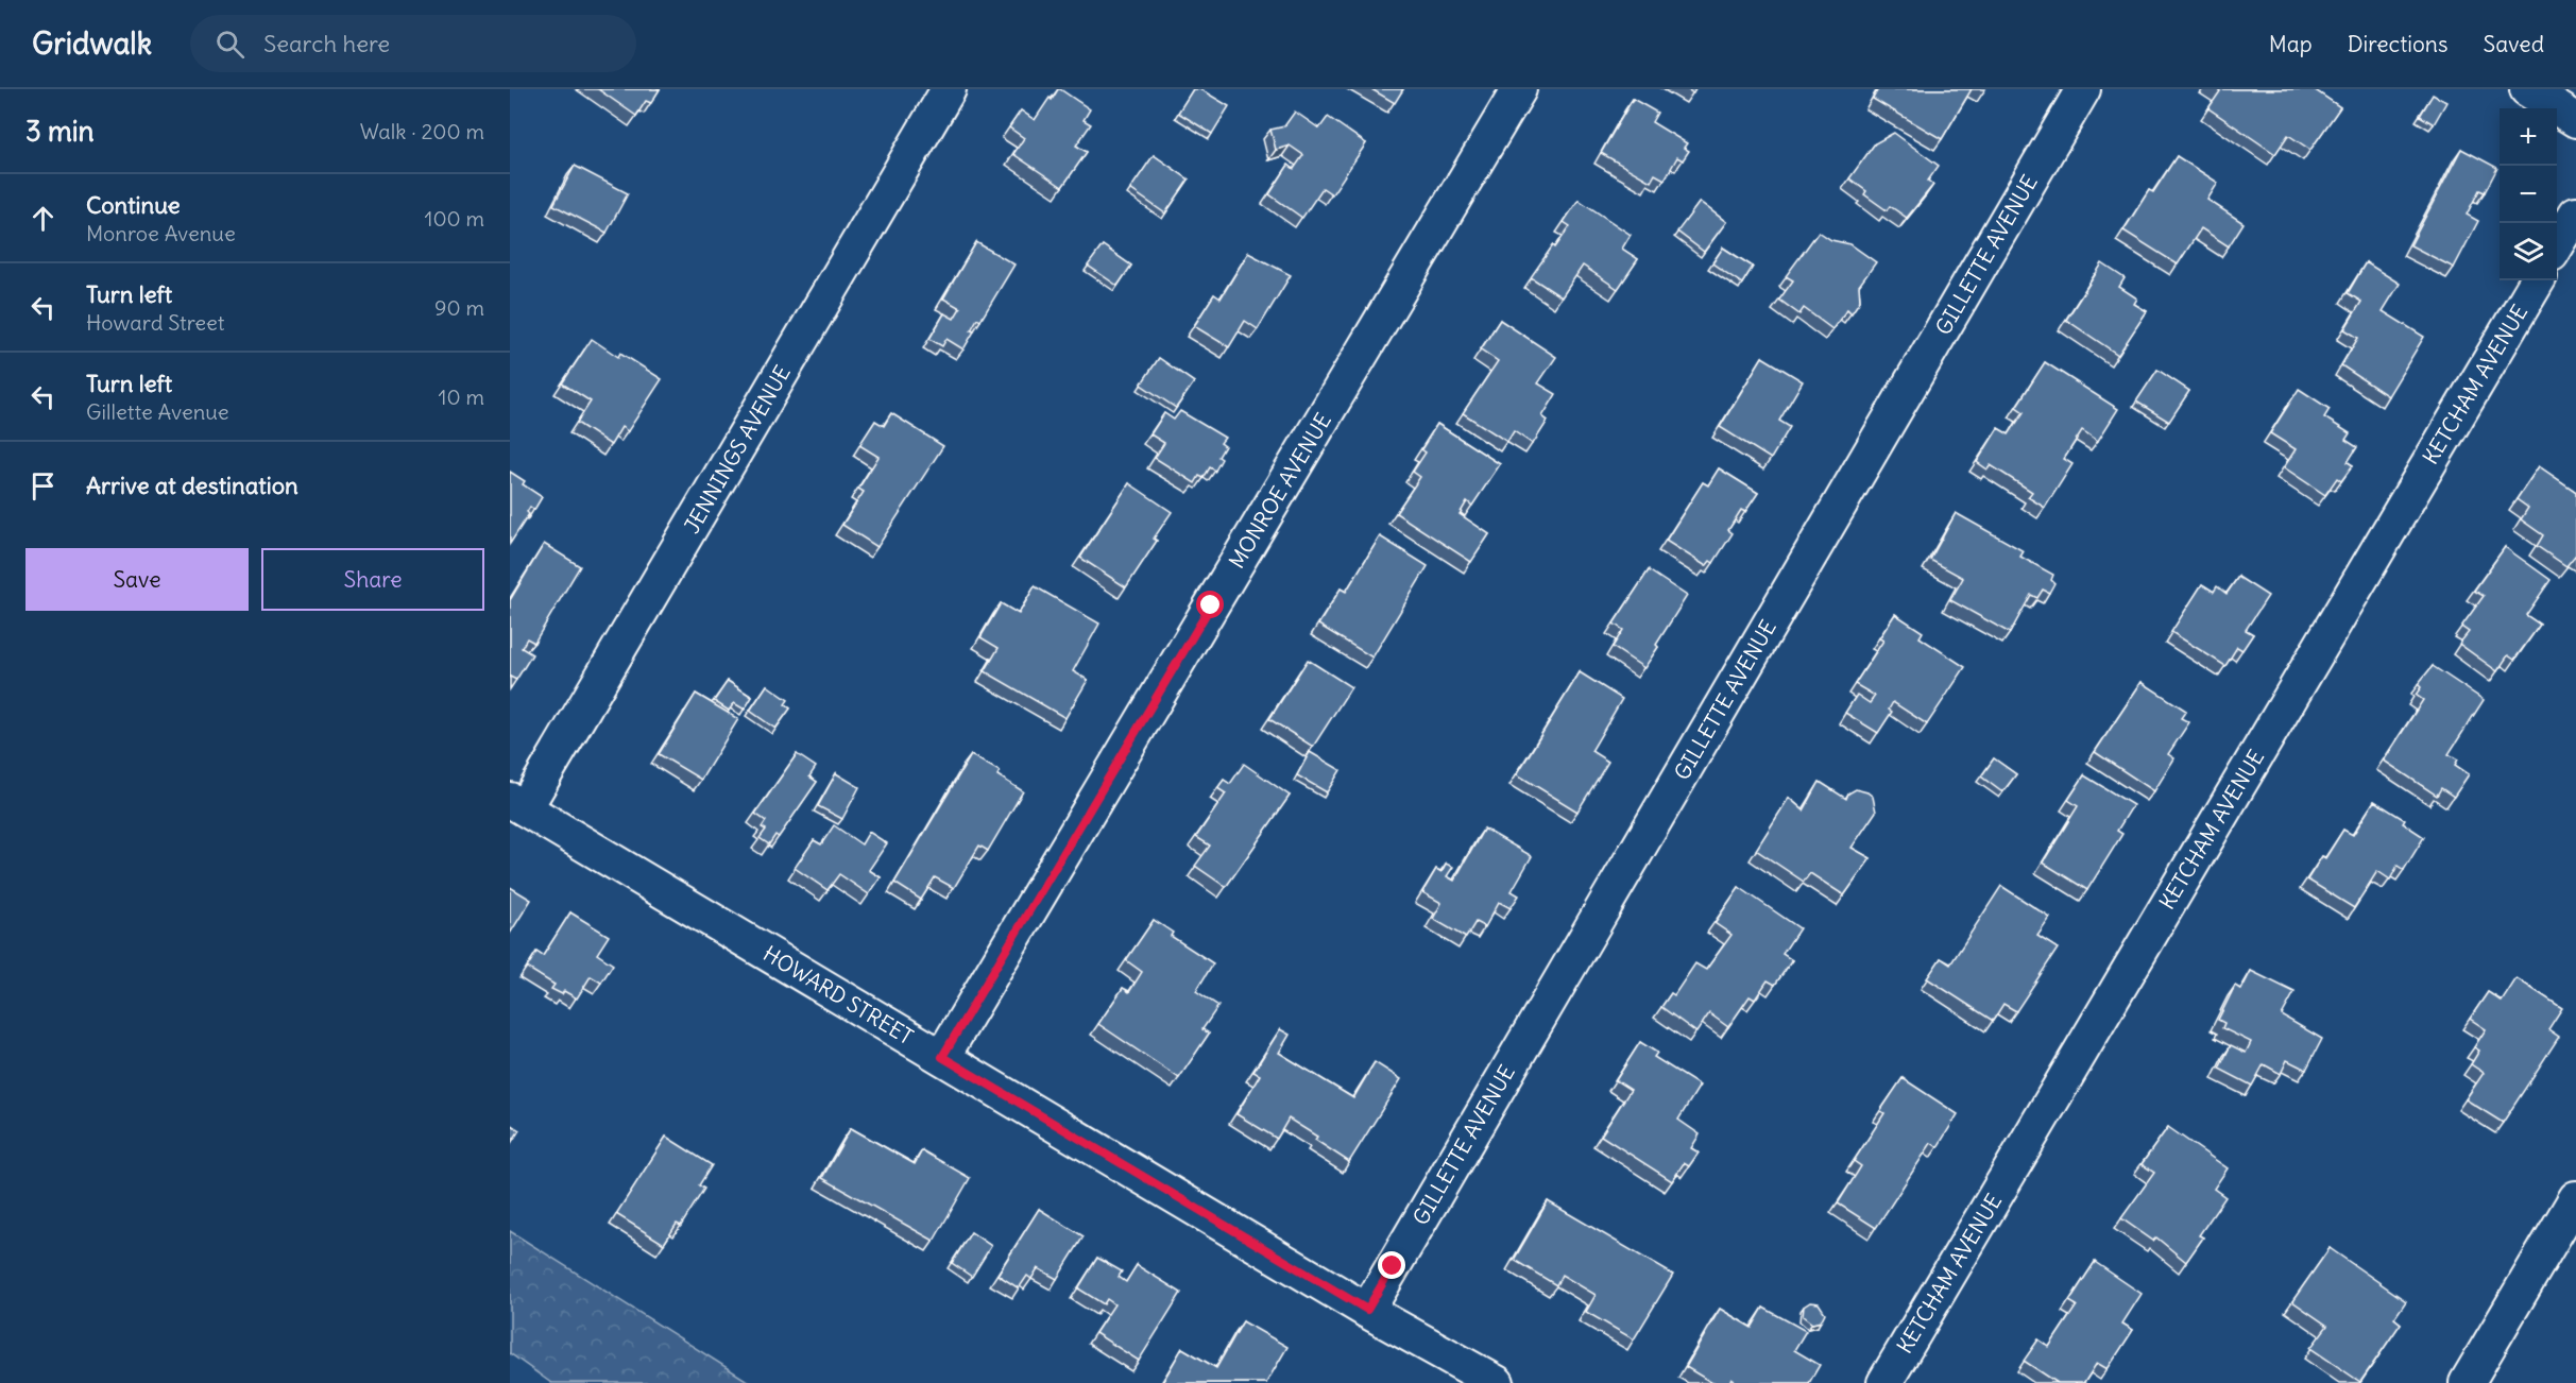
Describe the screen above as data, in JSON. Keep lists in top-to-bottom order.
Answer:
{
  "streets": {
    "street": [
      "GILLETTE AVENUE",
      "KETCHAM AVENUE",
      "JENNINGS AVENUE",
      "MONROE AVENUE",
      "HOWARD STREET"
    ]
  },
  "crossings": [
    ["GILLETTE AVENUE", "HOWARD STREET"],
    ["JENNINGS AVENUE", "HOWARD STREET"],
    ["MONROE AVENUE", "HOWARD STREET"]
  ],
  "page": {
    "header": "Gridwalk",
    "search": "Search here",
    "nav": ["Map", "Directions", "Saved"],
    "heading": ["3 min", "Walk · 200 m"],
    "map_buttons": ["+", "−"],
    "list": [
      ["Continue", "Monroe Avenue", "100 m"],
      ["Turn left", "Howard Street", "90 m"],
      ["Turn left", "Gillette Avenue", "10 m"],
      "Arrive at destination"
    ],
    "buttons": ["Save", "Share"]
  }
}
